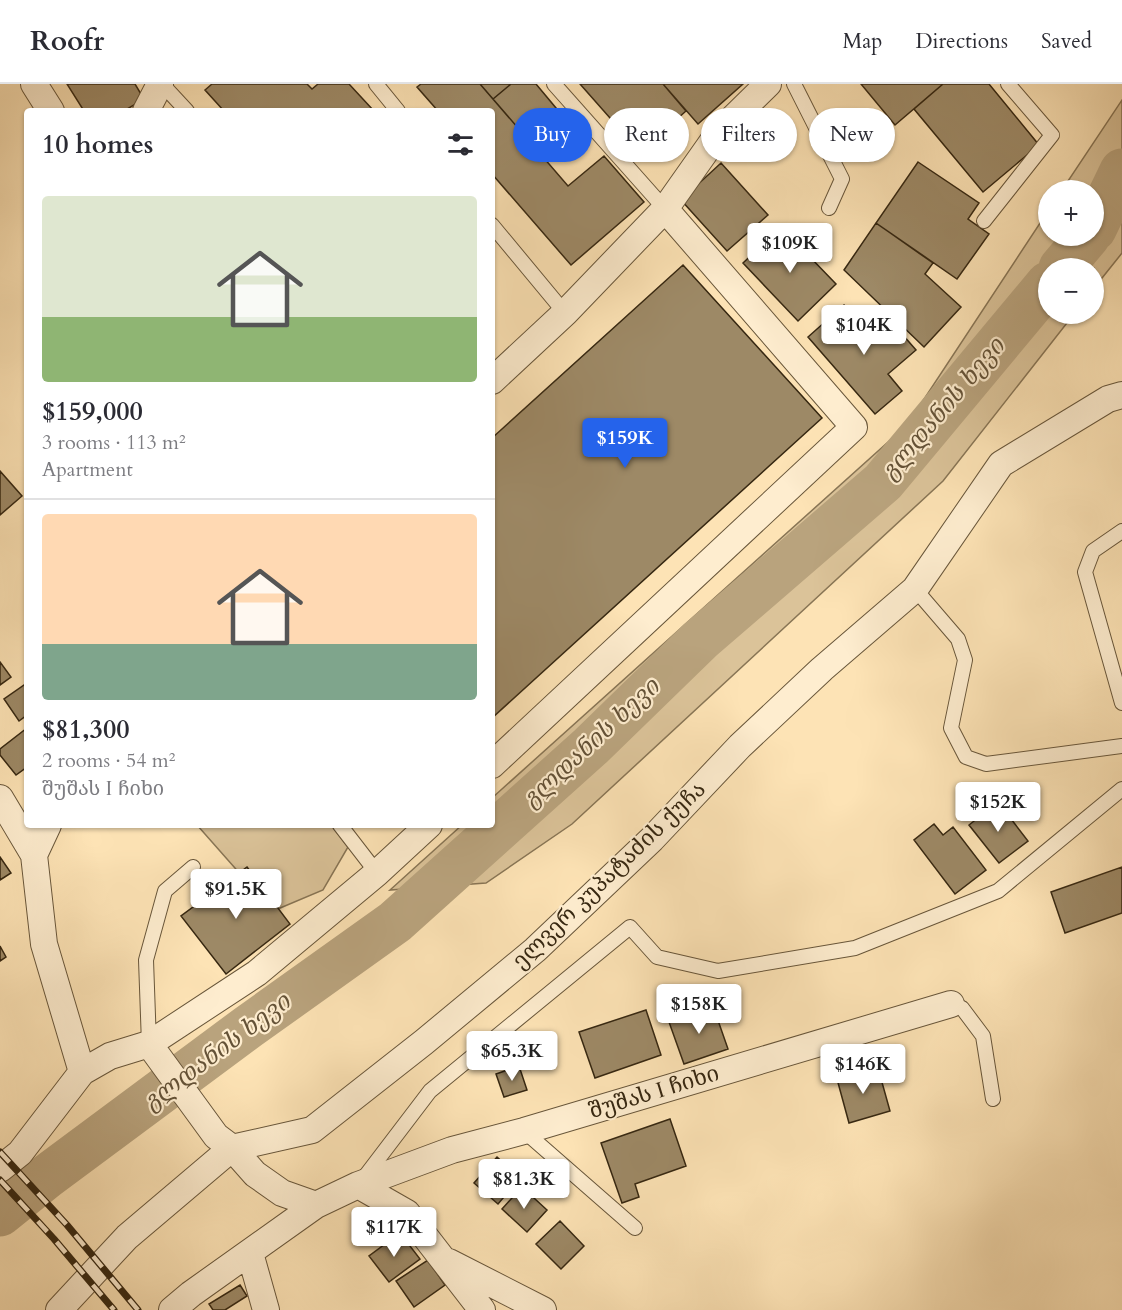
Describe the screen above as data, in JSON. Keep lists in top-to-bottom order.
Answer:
{
  "streets": {
    "street": ["ელვერ კუპატაძის ქუჩა", "შუშას I ჩიხი"]
  },
  "water": ["გლდანის ხევი"],
  "page": {
    "header": "Roofr",
    "nav": ["Map", "Directions", "Saved"],
    "chip": [
      "Buy",
      "Rent",
      "Filters",
      "New"
    ],
    "heading": "10 homes",
    "map_buttons": ["+", "−"],
    "list": [
      {
        "name": "$159,000",
        "note": "3 rooms · 113 m² · Apartment"
      },
      {
        "name": "$81,300",
        "note": "2 rooms · 54 m² · შუშას I ჩიხი"
      }
    ],
    "price": [
      "$109K",
      "$104K",
      "$159K",
      "$152K",
      "$91.5K",
      "$158K",
      "$65.3K",
      "$146K",
      "$81.3K",
      "$117K"
    ]
  }
}
